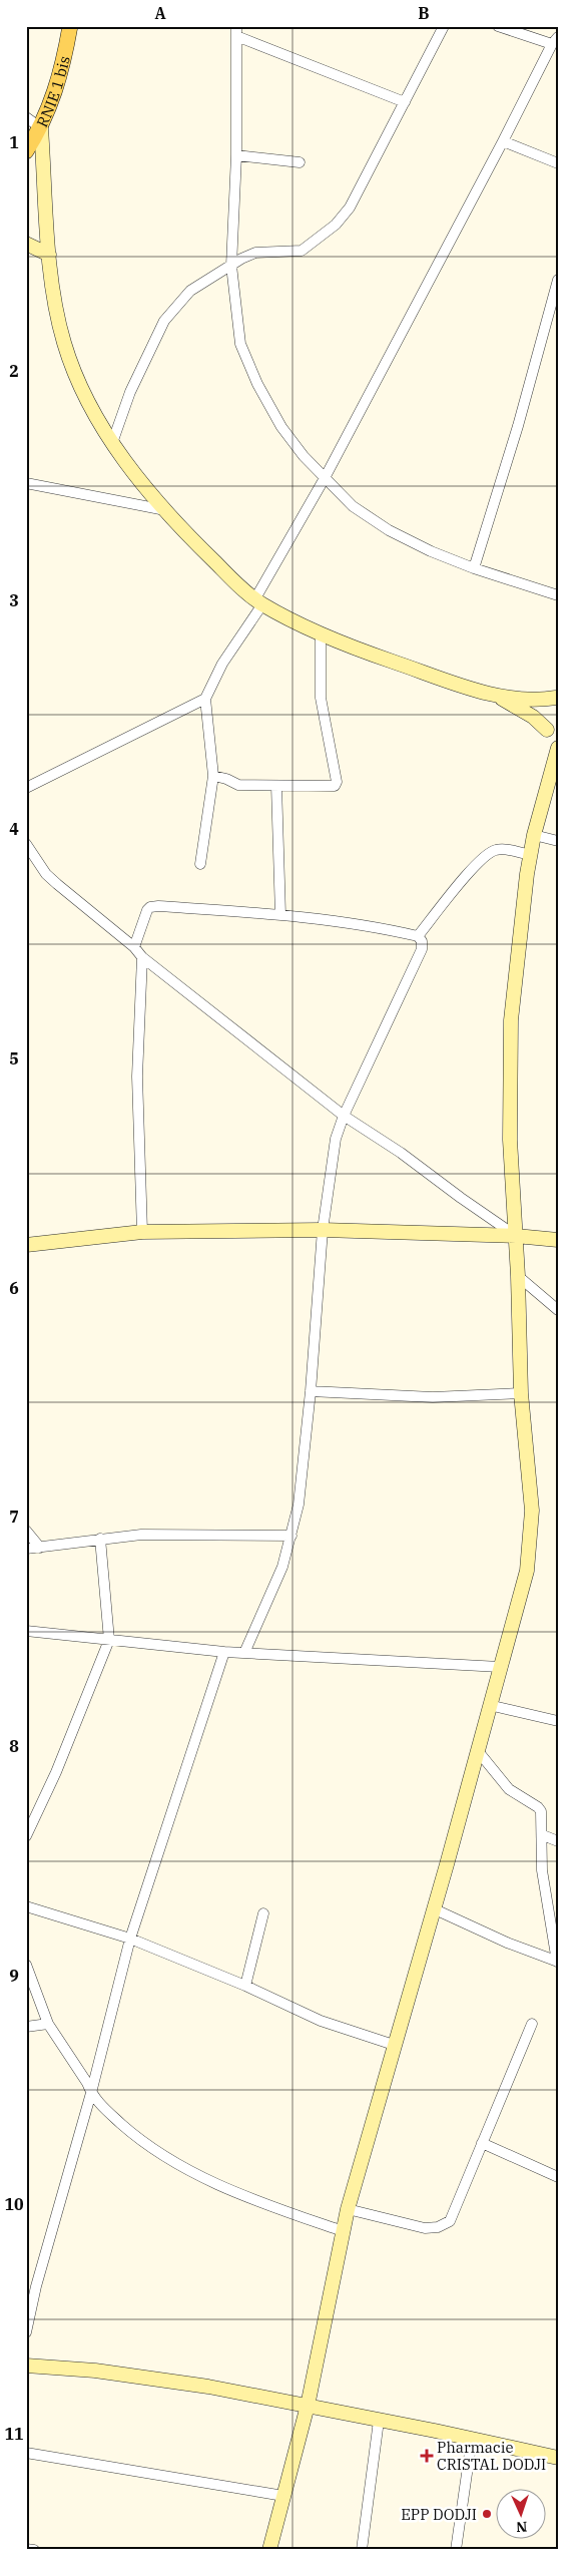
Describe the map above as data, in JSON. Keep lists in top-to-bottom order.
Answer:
{
  "streets": {
    "main road": ["RNIE 1 bis"]
  },
  "places": {
    "health": ["Pharmacie CRISTAL DODJI"],
    "other": ["EPP DODJI"]
  },
  "north": "bottom",
  "grid": {
    "columns": ["A", "B"],
    "rows": [
      "1",
      "2",
      "3",
      "4",
      "5",
      "6",
      "7",
      "8",
      "9",
      "10",
      "11"
    ]
  }
}
